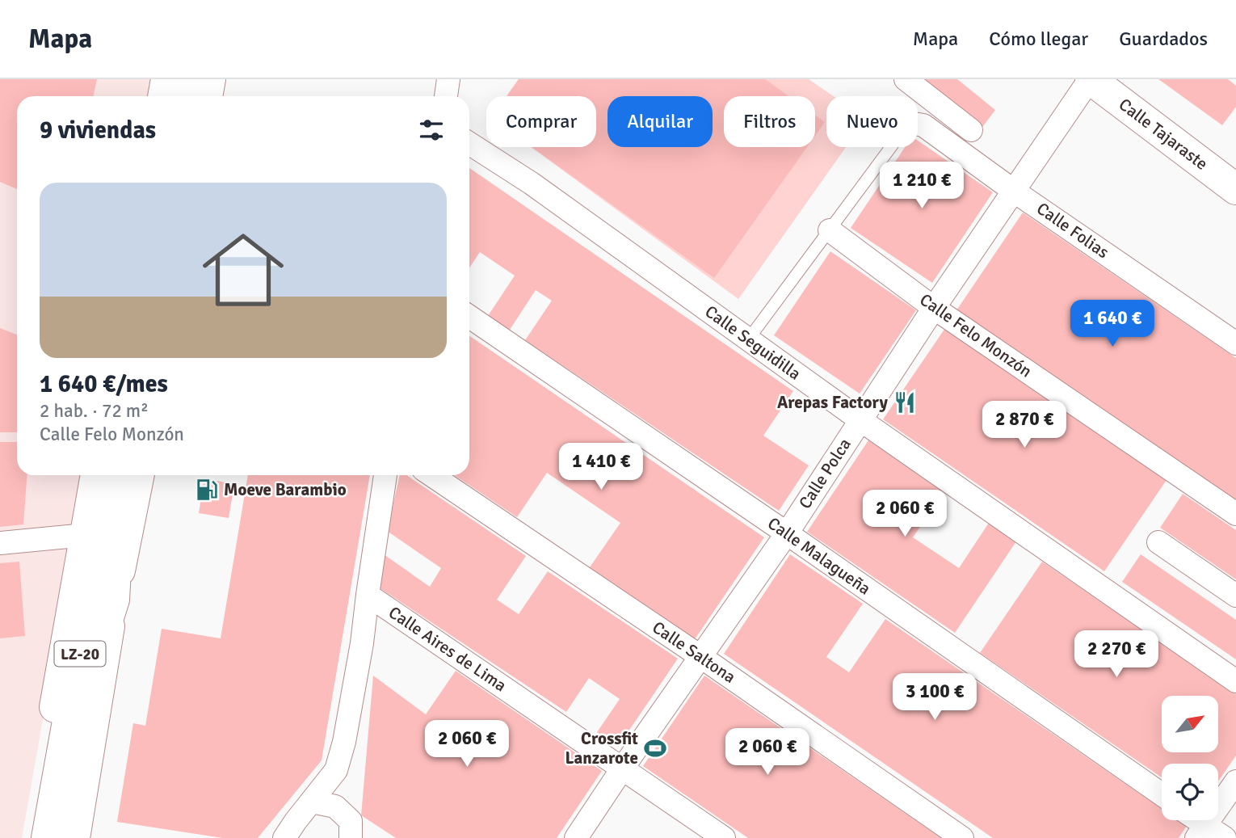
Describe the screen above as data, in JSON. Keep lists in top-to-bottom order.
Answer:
{
  "streets": {
    "street": [
      "Calle Tajaraste",
      "Calle Folias",
      "Calle Felo Monzón",
      "Calle Seguidilla",
      "Calle Polca",
      "Calle Malagueña",
      "Calle Aires de Lima",
      "Calle Saltona",
      "LZ-20"
    ]
  },
  "crossings": [
    ["Calle Tajaraste", "Calle Polca"],
    ["Calle Folias", "Calle Polca"],
    ["Calle Felo Monzón", "Calle Polca"],
    ["Calle Seguidilla", "Calle Polca"],
    ["Calle Polca", "Calle Malagueña"],
    ["Calle Polca", "Calle Aires de Lima"],
    ["Calle Polca", "Calle Saltona"]
  ],
  "places": {
    "restaurant": ["Arepas Factory"],
    "fuel station": ["Moeve Barambio"],
    "sports": ["Crossfit Lanzarote"]
  },
  "north": "top right",
  "page": {
    "header": "Mapa",
    "nav": ["Mapa", "Cómo llegar", "Guardados"],
    "chip": [
      "Comprar",
      "Alquilar",
      "Filtros",
      "Nuevo"
    ],
    "heading": "9 viviendas",
    "price": [
      "1 210 €",
      "1 640 €",
      "2 870 €",
      "1 410 €",
      "2 060 €",
      "2 270 €",
      "3 100 €",
      "2 060 €",
      "2 060 €"
    ],
    "list": [
      {
        "name": "1 640 €/mes",
        "note": "2 hab. · 72 m² · Calle Felo Monzón"
      }
    ]
  }
}
